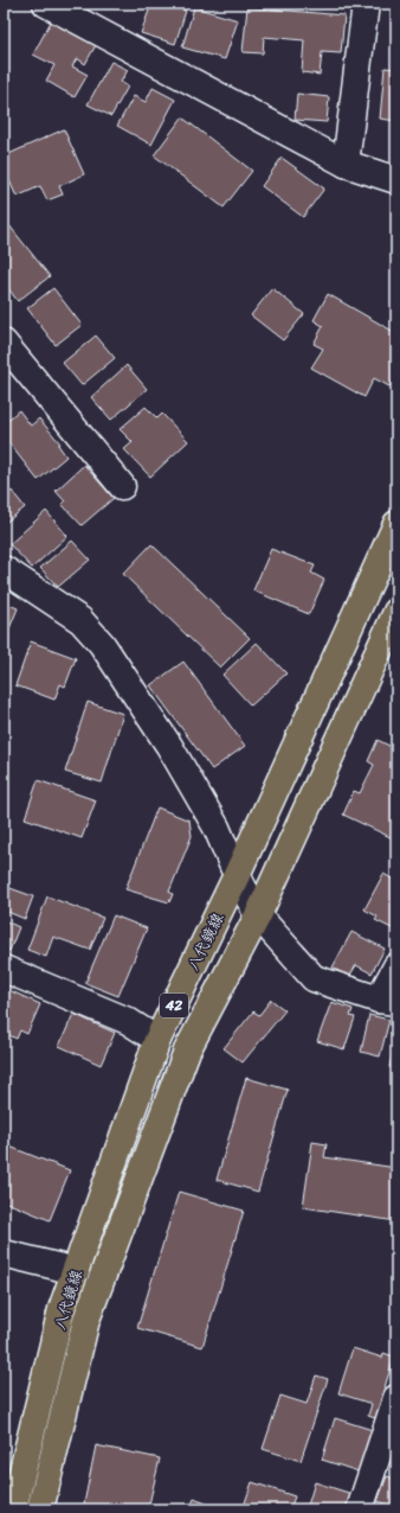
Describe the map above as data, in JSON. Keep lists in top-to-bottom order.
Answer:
{
  "streets": {
    "main road": ["八代鏡線", "42"]
  }
}
